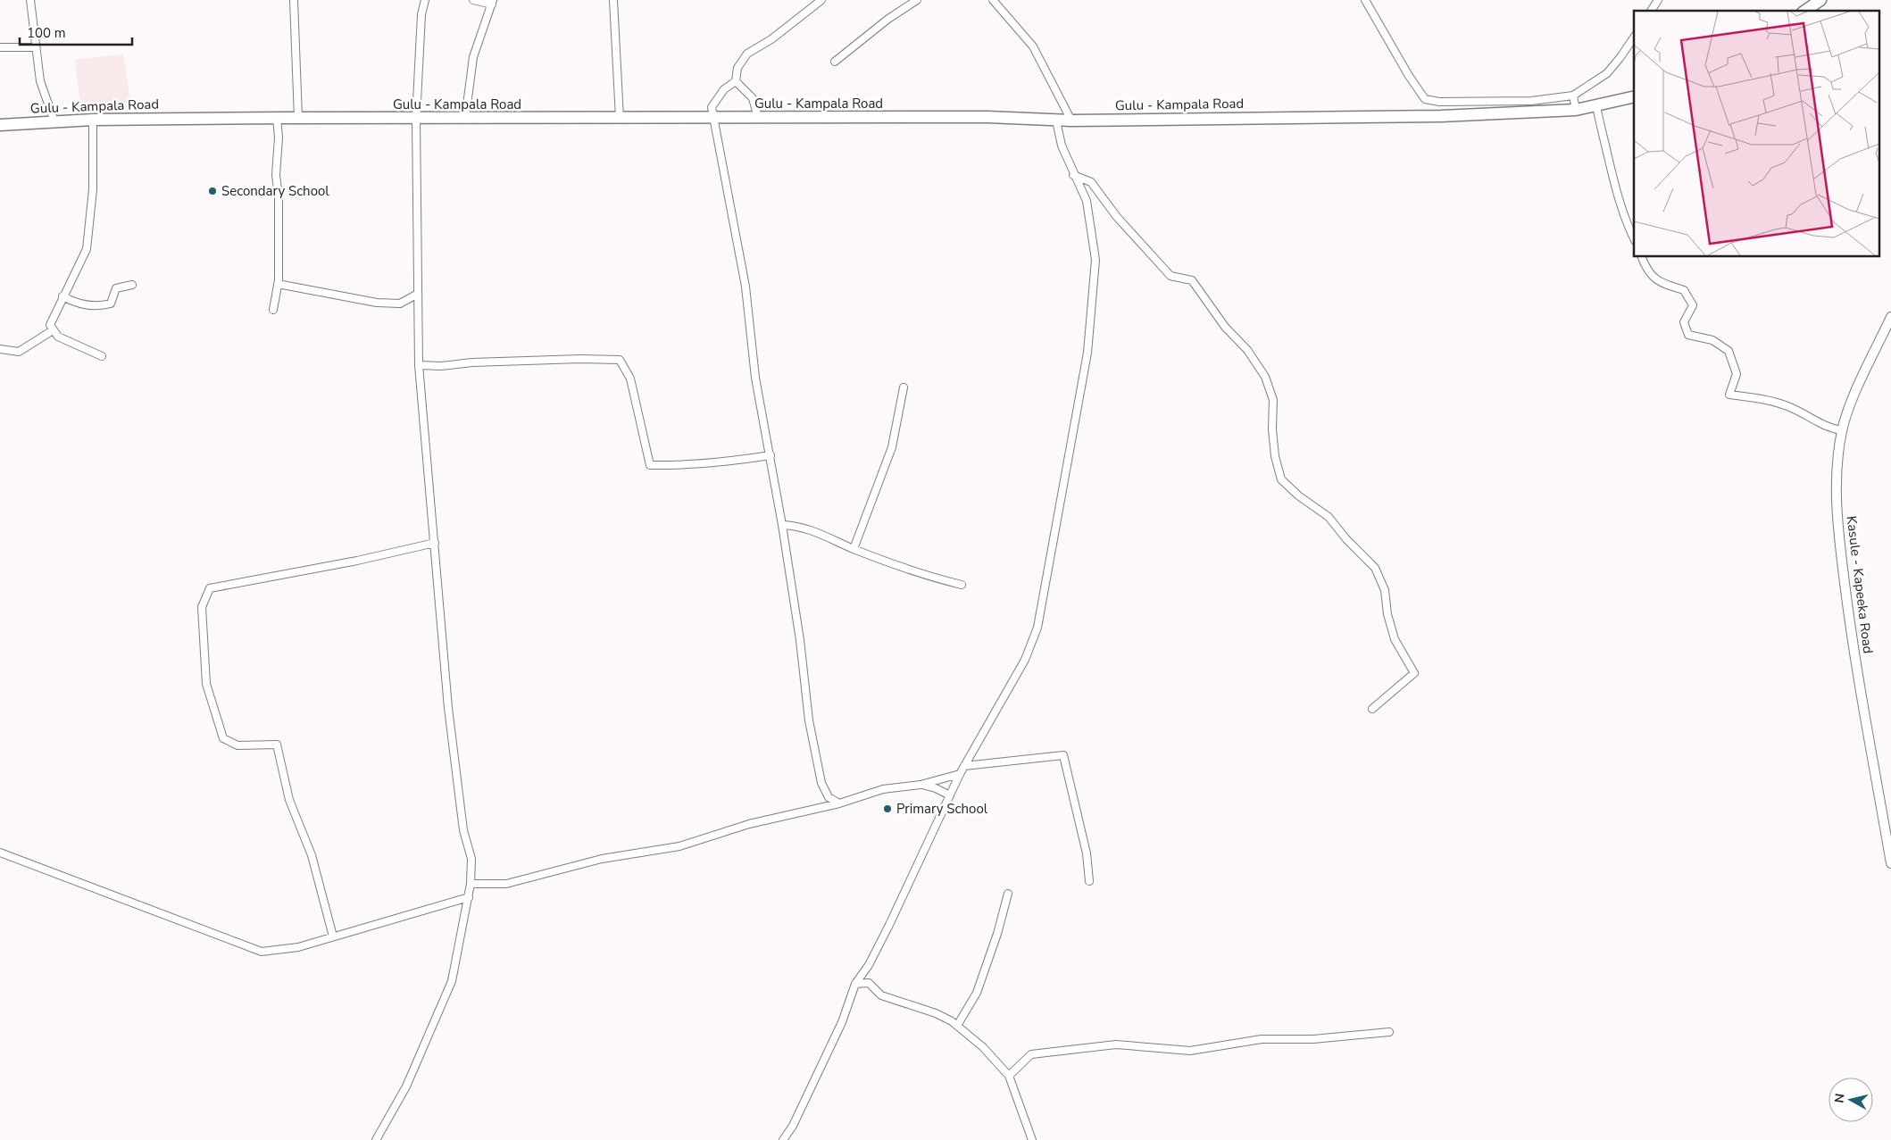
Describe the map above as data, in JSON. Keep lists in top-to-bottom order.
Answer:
{
  "streets": {
    "main road": ["Gulu - Kampala Road"],
    "street": ["Kasule - Kapeeka Road"]
  },
  "places": ["Secondary School", "Primary School"],
  "scale_bar": "100 m",
  "north": "left"
}
